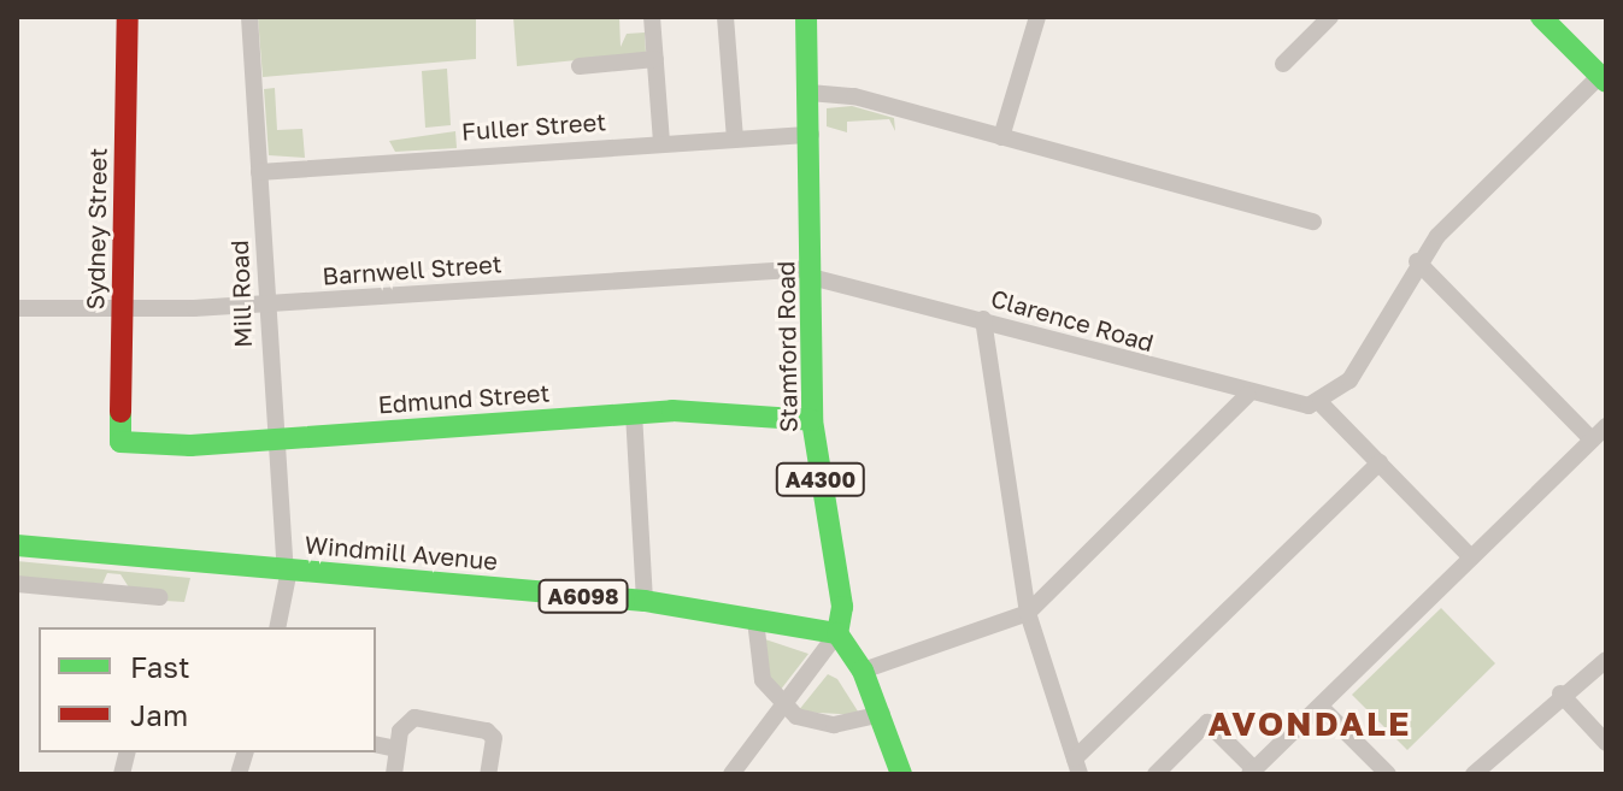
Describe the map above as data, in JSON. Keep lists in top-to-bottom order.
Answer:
{
  "streets": {
    "main road": [
      "Sydney Street",
      "Stamford Road",
      "Edmund Street",
      "A4300",
      "Windmill Avenue",
      "A6098"
    ],
    "street": [
      "Fuller Street",
      "Barnwell Street",
      "Mill Road",
      "Clarence Road"
    ]
  },
  "crossings": [
    ["Fuller Street", "Mill Road"],
    ["Fuller Street", "Stamford Road"],
    ["Sydney Street", "Barnwell Street"],
    ["Sydney Street", "Edmund Street"],
    ["Barnwell Street", "Mill Road"],
    ["Barnwell Street", "Clarence Road"],
    ["Barnwell Street", "Stamford Road"],
    ["Mill Road", "Edmund Street"],
    ["Mill Road", "Windmill Avenue"],
    ["Clarence Road", "Stamford Road"],
    ["Stamford Road", "Edmund Street"],
    ["Stamford Road", "Windmill Avenue"]
  ],
  "districts": ["AVONDALE"],
  "legend": ["Fast", "Jam"]
}
